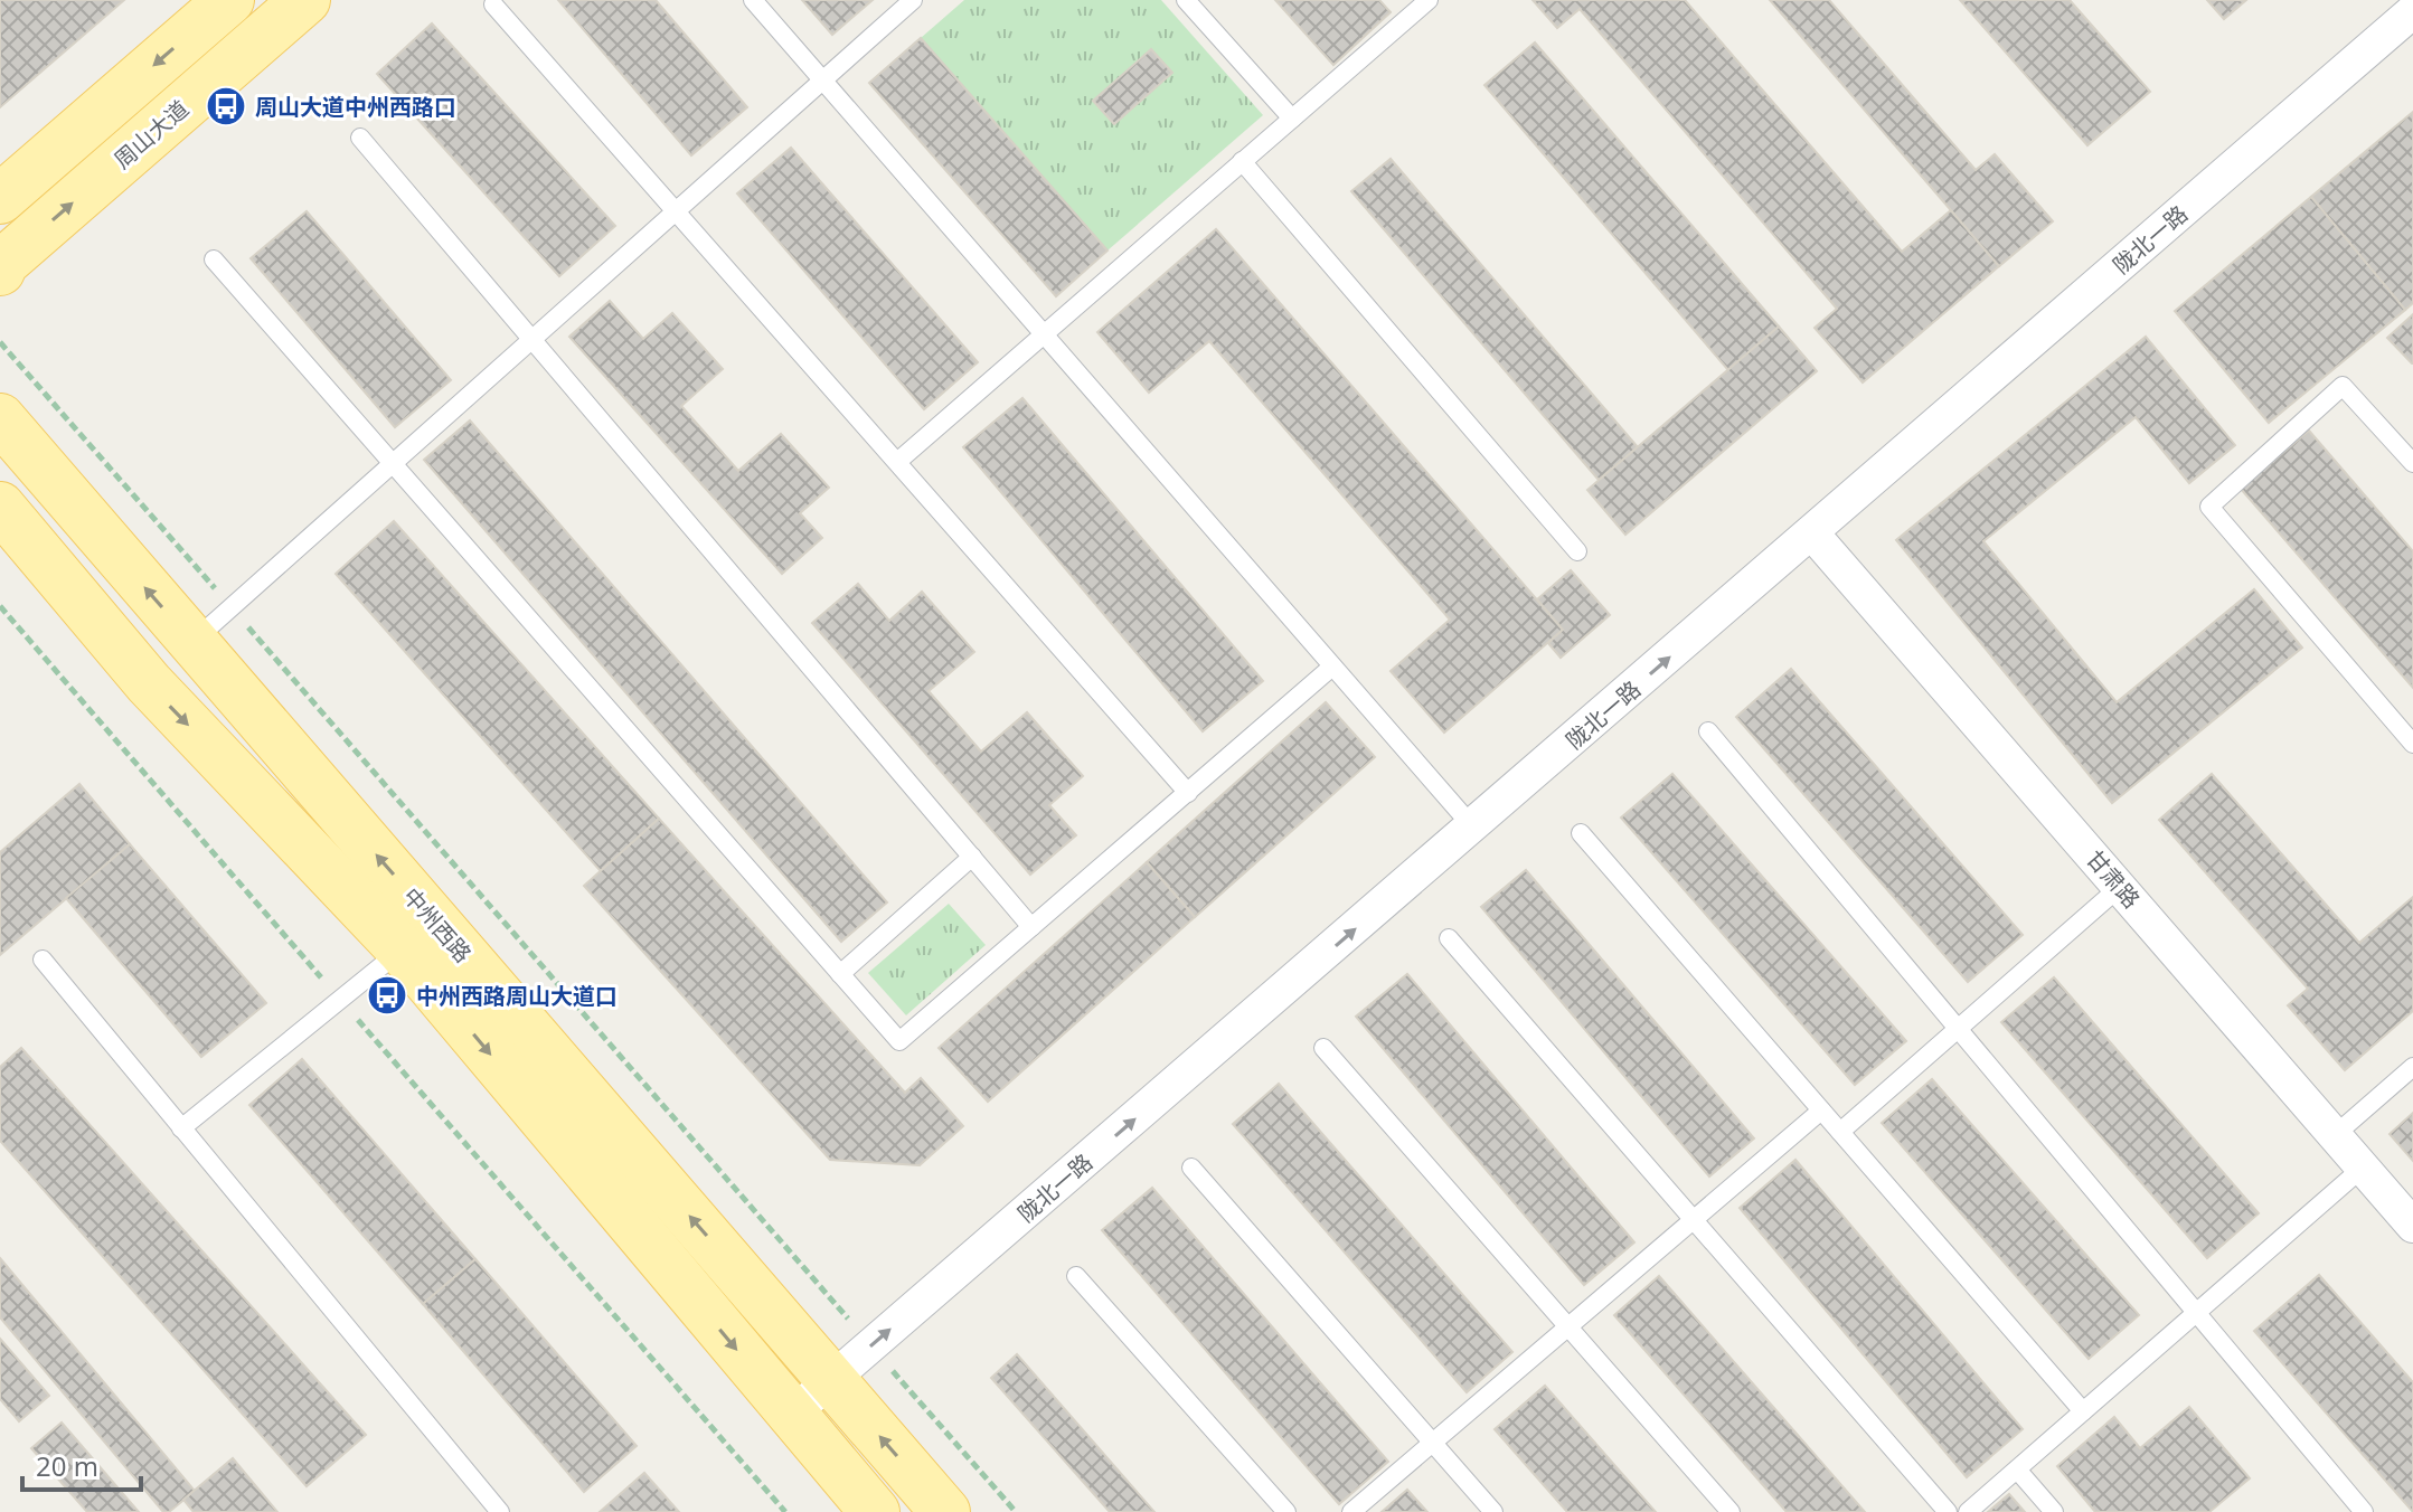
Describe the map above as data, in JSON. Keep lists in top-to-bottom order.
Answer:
{
  "streets": {
    "main road": ["周山大道", "中州西路"],
    "street": ["陇北一路", "甘肃路"]
  },
  "crossings": [
    ["陇北一路", "甘肃路"],
    ["陇北一路", "中州西路"]
  ],
  "one_way": ["陇北一路"],
  "places": {
    "bus stop": ["周山大道中州西路口", "中州西路周山大道口"]
  },
  "scale_bar": "20 m"
}
